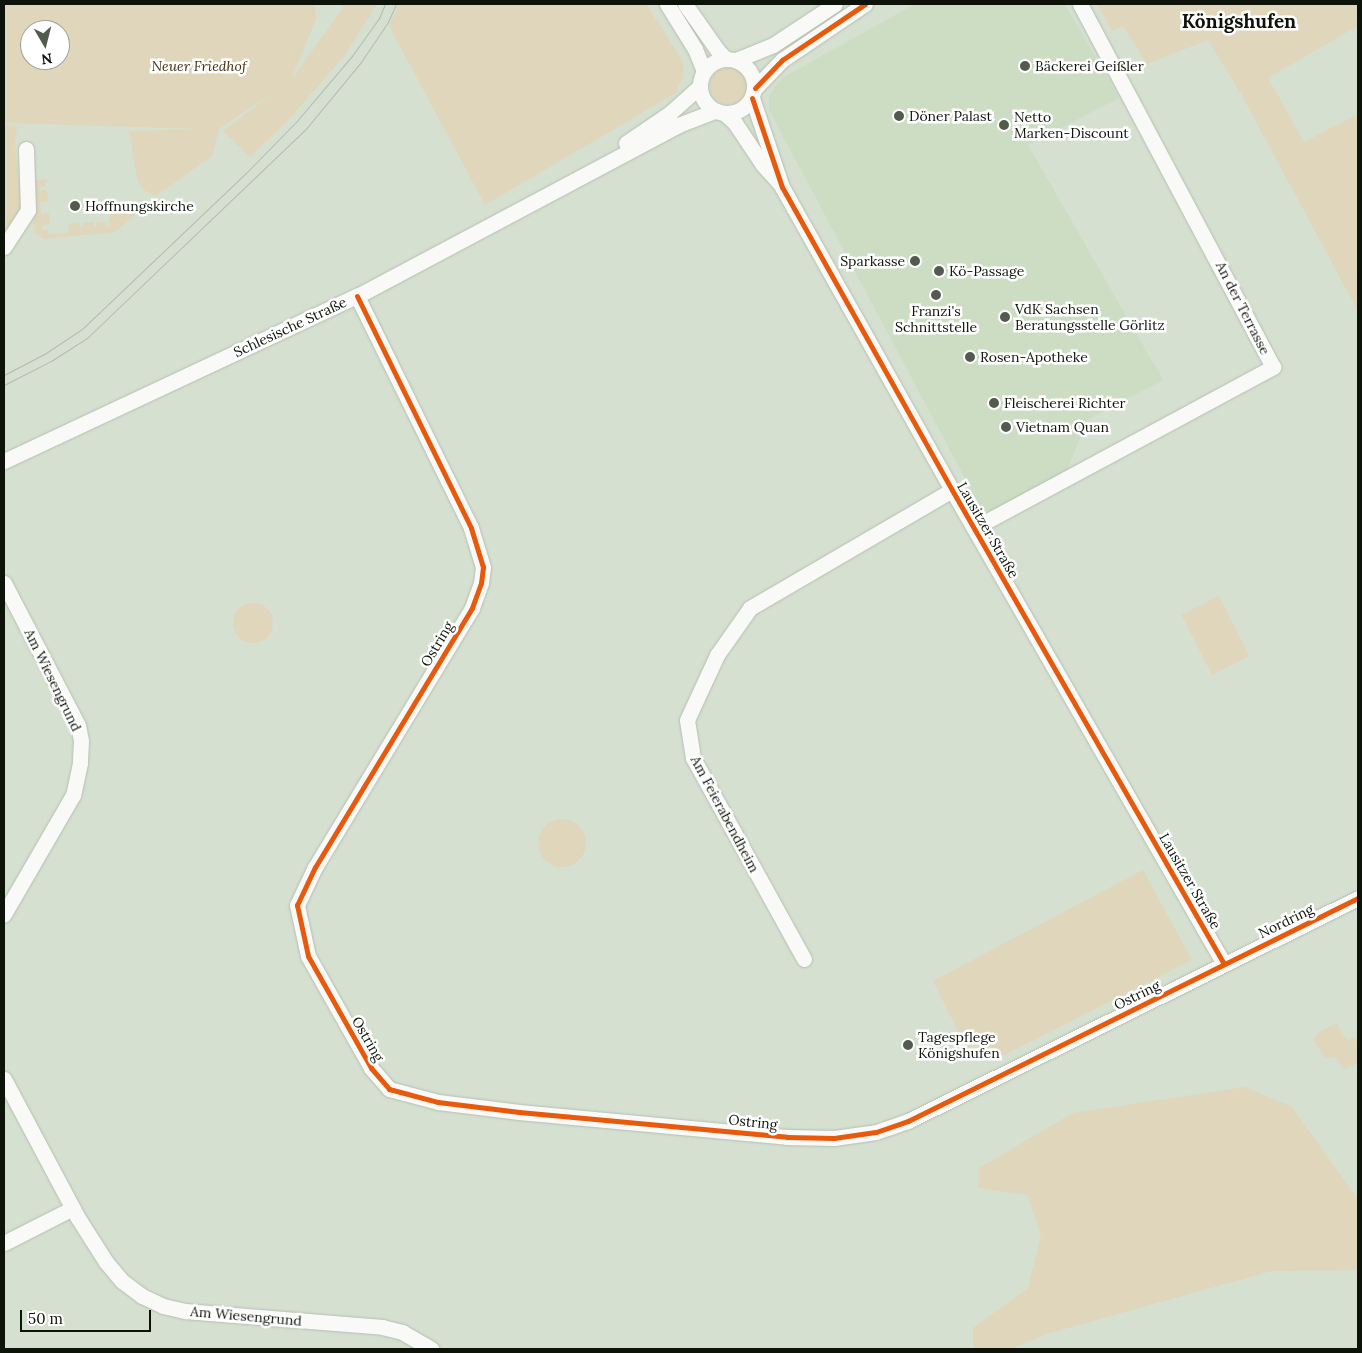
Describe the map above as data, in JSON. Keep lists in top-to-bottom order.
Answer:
{
  "streets": {
    "street": [
      "An der Terrasse",
      "Schlesische Straße",
      "Lausitzer Straße",
      "Ostring",
      "Am Wiesengrund",
      "Am Feierabendheim",
      "Nordring"
    ]
  },
  "crossings": [
    ["An der Terrasse", "Lausitzer Straße"],
    ["Schlesische Straße", "Lausitzer Straße"],
    ["Schlesische Straße", "Ostring"],
    ["Lausitzer Straße", "Ostring"],
    ["Lausitzer Straße", "Am Feierabendheim"],
    ["Lausitzer Straße", "Nordring"],
    ["Ostring", "Nordring"]
  ],
  "districts": ["Königshufen"],
  "parks": ["Neuer Friedhof"],
  "places": [
    "Bäckerei Geißler",
    "Döner Palast",
    "Netto Marken-Discount",
    "Hoffnungskirche",
    "Sparkasse",
    "Kö-Passage",
    "Franzi's Schnittstelle",
    "VdK Sachsen Beratungsstelle Görlitz",
    "Rosen-Apotheke",
    "Fleischerei Richter",
    "Vietnam Quan",
    "Tagespflege Königshufen"
  ],
  "scale_bar": "50 m",
  "north": "bottom"
}
